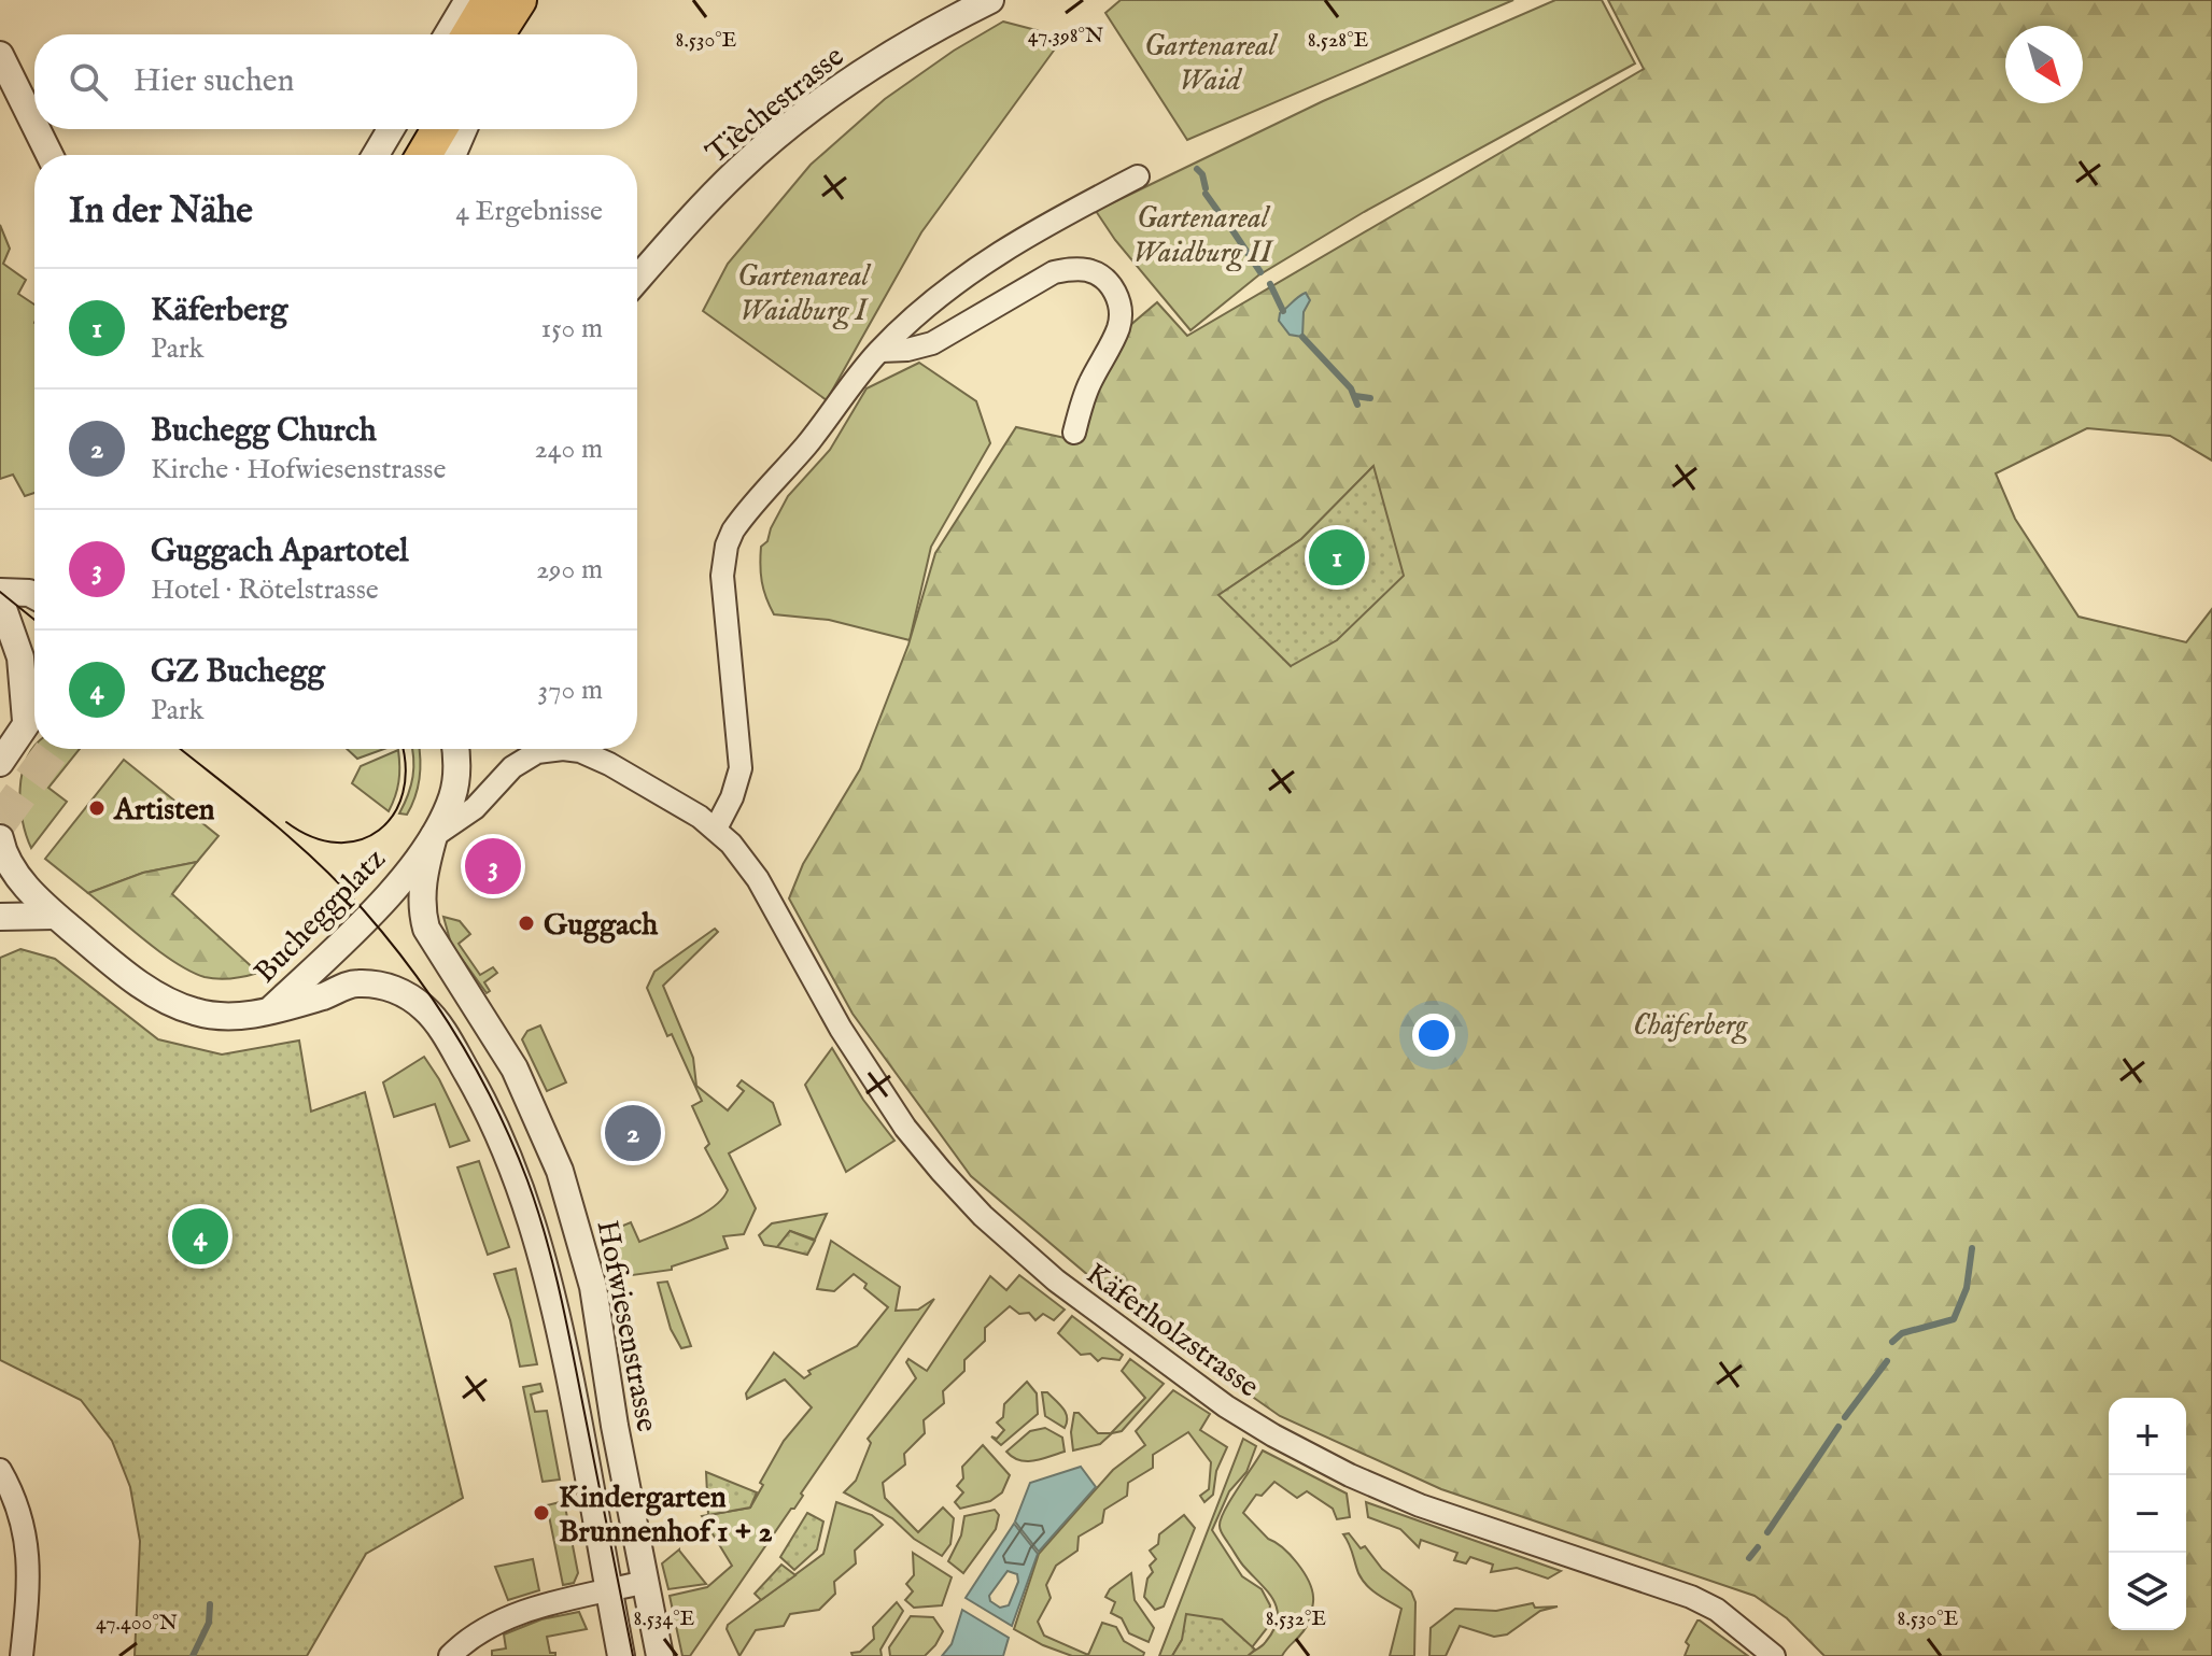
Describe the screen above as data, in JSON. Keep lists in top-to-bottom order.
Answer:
{
  "streets": {
    "street": [
      "Tièchestrasse",
      "Bucheggplatz",
      "Hofwiesenstrasse",
      "Käferholzstrasse"
    ]
  },
  "crossings": [
    ["Bucheggplatz", "Hofwiesenstrasse"],
    ["Bucheggplatz", "Käferholzstrasse"],
    ["Hofwiesenstrasse", "Käferholzstrasse"]
  ],
  "parks": [
    "Gartenareal Waid",
    "Gartenareal Waidburg II",
    "Gartenareal Waidburg I",
    "Chäferberg"
  ],
  "places": ["Artisten", "Guggach", "Kindergarten Brunnenhof 1 + 2"],
  "north": "bottom right",
  "page": {
    "search": "Hier suchen",
    "heading": ["In der Nähe", "4 Ergebnisse"],
    "list": [
      {
        "mark": "1",
        "name": "Käferberg",
        "note": "Park",
        "value": "150 m"
      },
      {
        "mark": "2",
        "name": "Buchegg Church",
        "note": "Kirche · Hofwiesenstrasse",
        "value": "240 m"
      },
      {
        "mark": "3",
        "name": "Guggach Apartotel",
        "note": "Hotel · Rötelstrasse",
        "value": "290 m"
      },
      {
        "mark": "4",
        "name": "GZ Buchegg",
        "note": "Park",
        "value": "370 m"
      }
    ],
    "pins": [
      "1",
      "3",
      "2",
      "4"
    ],
    "map_buttons": ["+", "−"]
  },
  "coordinates": [
    "47.398°N",
    "8.528°E",
    "8.530°E",
    "8.534°E",
    "8.532°E",
    "47.400°N"
  ]
}
